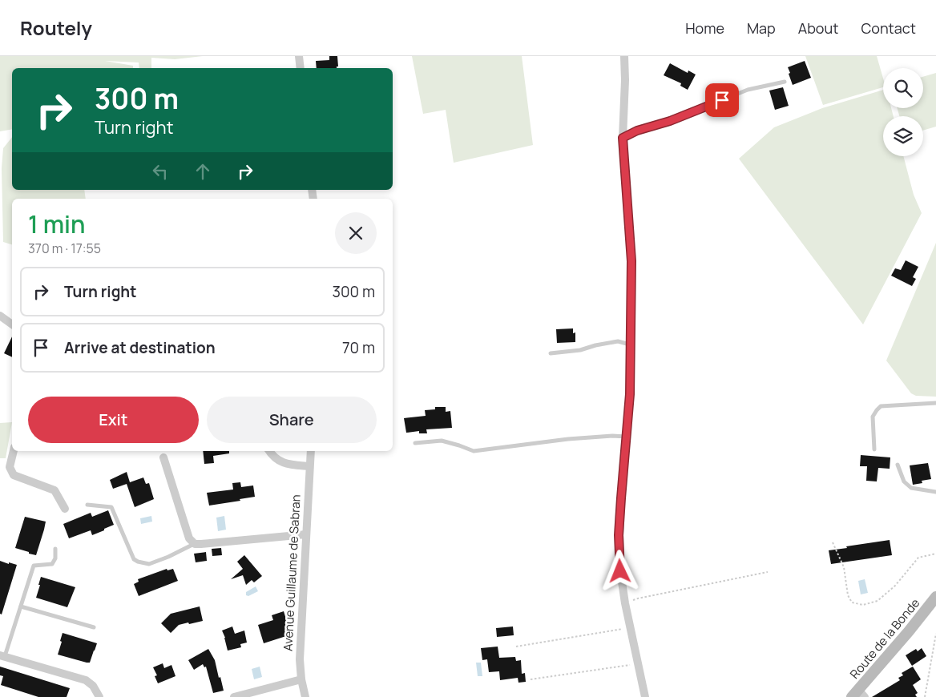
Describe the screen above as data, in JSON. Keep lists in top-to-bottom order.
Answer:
{
  "streets": {
    "main road": ["Route de la Bonde"],
    "street": ["Avenue Guillaume de Sabran"]
  },
  "page": {
    "header": "Routely",
    "nav": [
      "Home",
      "Map",
      "About",
      "Contact"
    ],
    "turn": ["300 m", "Turn right"],
    "heading": ["1 min", "370 m · 17:55"],
    "list": [
      {
        "name": "Turn right",
        "value": "300 m"
      },
      {
        "name": "Arrive at destination",
        "value": "70 m"
      }
    ],
    "buttons": ["Exit", "Share"]
  }
}
